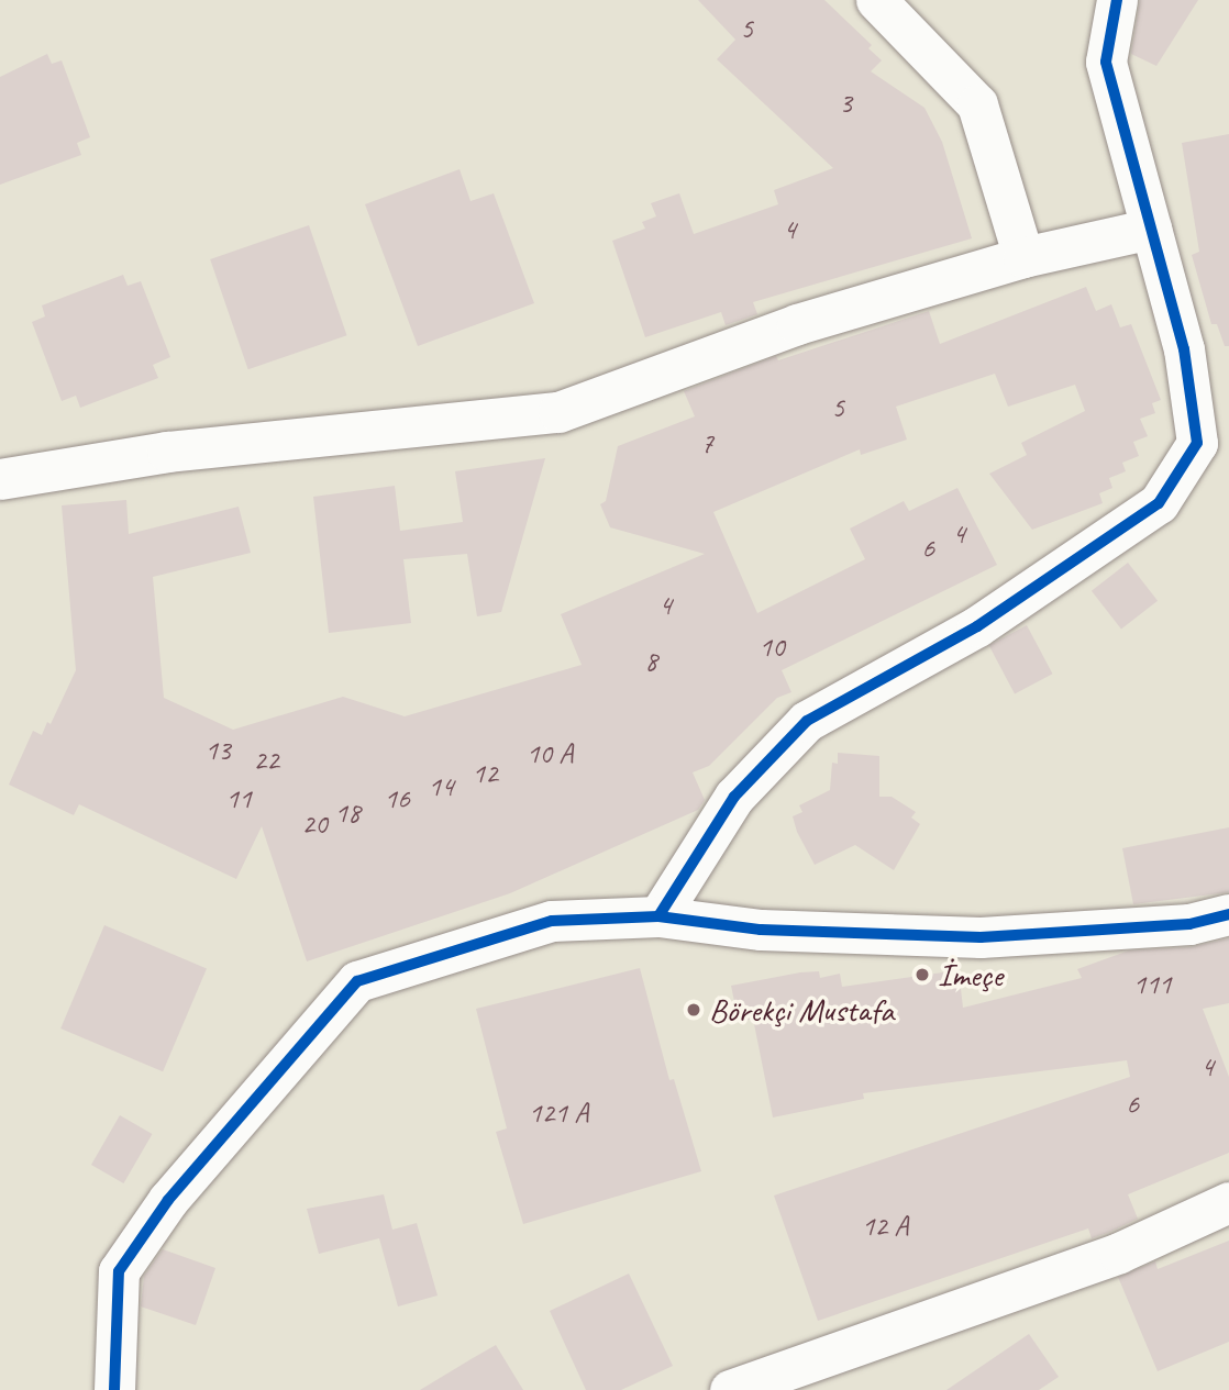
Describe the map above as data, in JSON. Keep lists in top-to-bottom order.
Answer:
{
  "places": ["İmeçe", "Börekçi Mustafa"],
  "house_numbers": [
    "5",
    "3",
    "4",
    "5",
    "7",
    "4",
    "6",
    "4",
    "10",
    "8",
    "13",
    "10 A",
    "22",
    "12",
    "14",
    "11",
    "16",
    "18",
    "20",
    "111",
    "4",
    "6",
    "121 A",
    "12 A"
  ]
}
